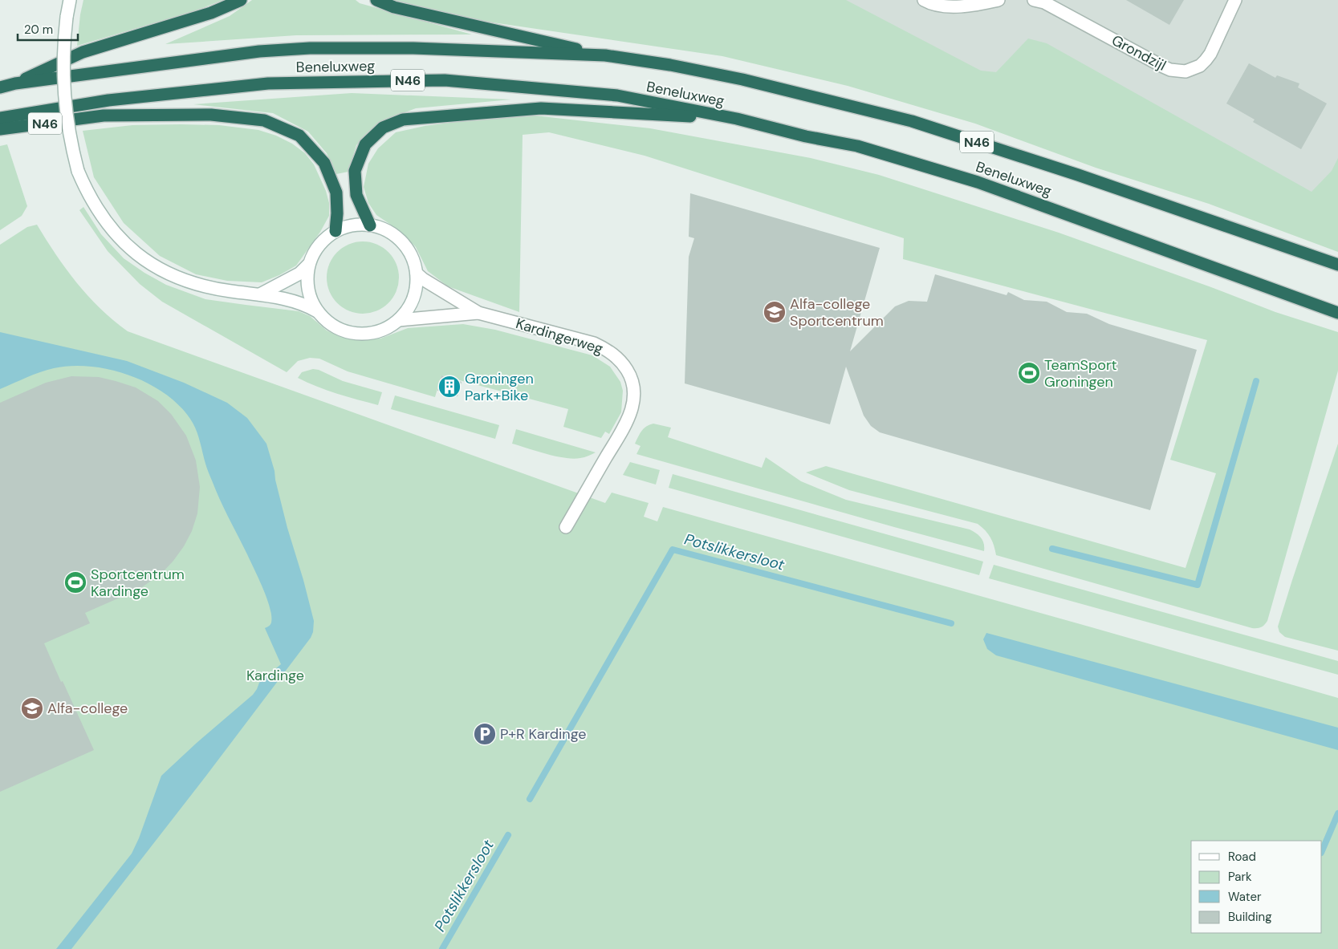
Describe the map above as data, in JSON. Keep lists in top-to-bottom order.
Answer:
{
  "streets": {
    "highway": ["Beneluxweg", "N46"],
    "street": ["Grondzijl", "Kardingerweg"]
  },
  "crossings": [
    ["Beneluxweg", "N46"],
    ["N46", "Kardingerweg"]
  ],
  "water": ["Potslikkersloot"],
  "parks": ["Kardinge"],
  "places": {
    "school or university": ["Alfa-college Sportcentrum", "Alfa-college"],
    "sports": ["TeamSport Groningen", "Sportcentrum Kardinge"],
    "building": ["Groningen Park+Bike"],
    "parking": ["P+R Kardinge"]
  },
  "legend": [
    "Road",
    "Park",
    "Water",
    "Building"
  ],
  "scale_bar": "20 m"
}
